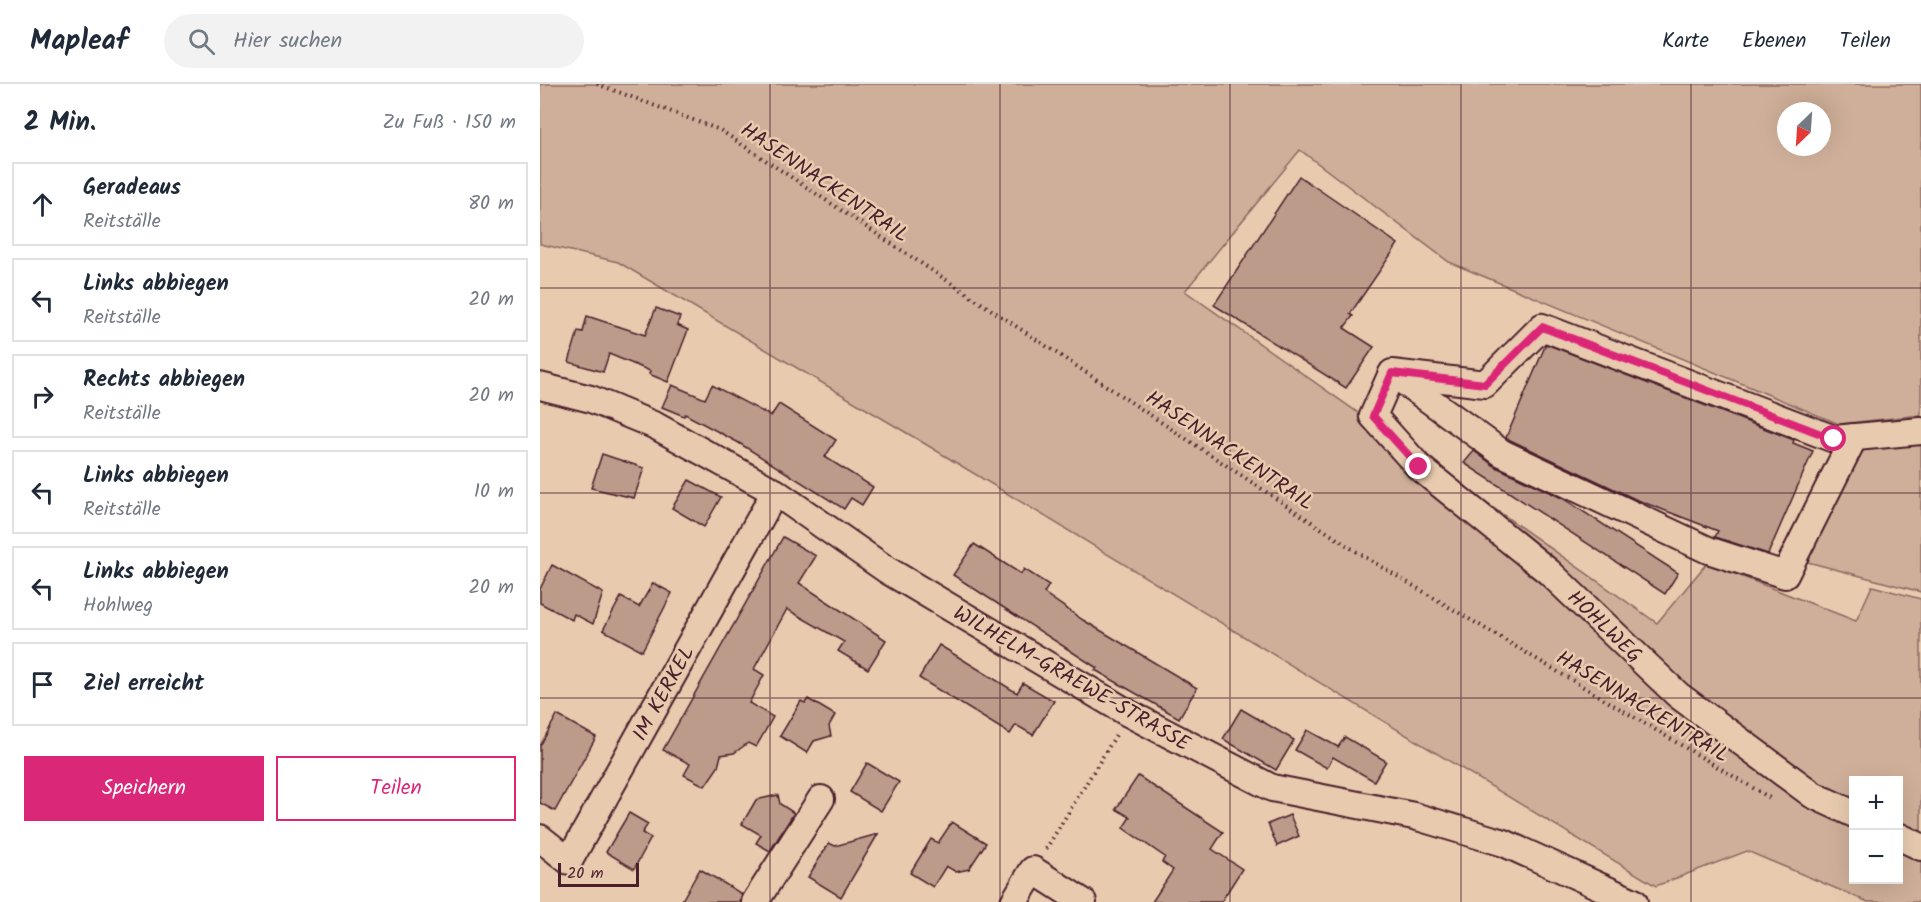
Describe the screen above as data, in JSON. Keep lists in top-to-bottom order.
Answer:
{
  "streets": {
    "street": ["HOHLWEG", "WILHELM-GRAEWE-STRASSE", "IM KERKEL"],
    "path": ["HASENNACKENTRAIL"]
  },
  "crossings": [
    ["WILHELM-GRAEWE-STRASSE", "IM KERKEL"]
  ],
  "scale_bar": "20 m",
  "north": "bottom left",
  "page": {
    "header": "Mapleaf",
    "search": "Hier suchen",
    "nav": ["Karte", "Ebenen", "Teilen"],
    "heading": ["2 Min.", "Zu Fuß · 150 m"],
    "list": [
      ["Geradeaus", "Reitställe", "80 m"],
      ["Links abbiegen", "Reitställe", "20 m"],
      ["Rechts abbiegen", "Reitställe", "20 m"],
      ["Links abbiegen", "Reitställe", "10 m"],
      ["Links abbiegen", "Hohlweg", "20 m"],
      "Ziel erreicht"
    ],
    "buttons": ["Speichern", "Teilen"],
    "map_buttons": ["+", "−"],
    "scale": "20 m"
  }
}
